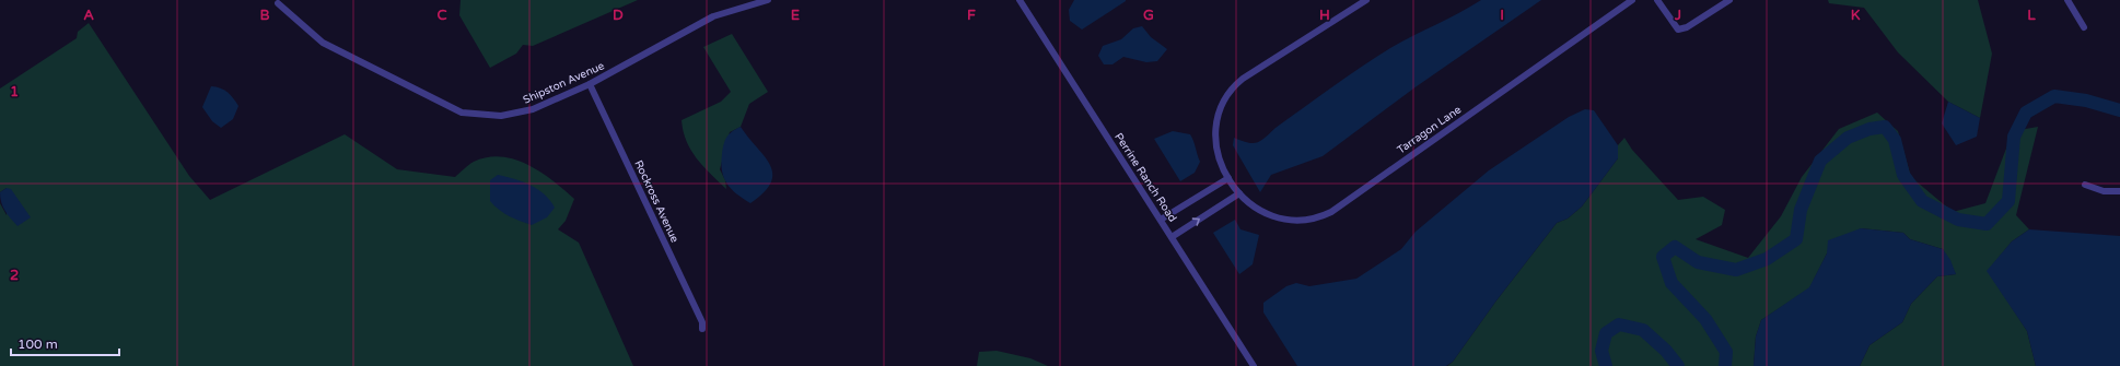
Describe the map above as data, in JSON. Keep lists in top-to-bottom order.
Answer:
{
  "streets": {
    "street": [
      "Shipston Avenue",
      "Tarragon Lane",
      "Perrine Ranch Road",
      "Rockross Avenue"
    ]
  },
  "crossings": [
    ["Shipston Avenue", "Rockross Avenue"]
  ],
  "scale_bar": "100 m",
  "grid": {
    "columns": [
      "A",
      "B",
      "C",
      "D",
      "E",
      "F",
      "G",
      "H",
      "I",
      "J",
      "K",
      "L"
    ],
    "rows": ["1", "2"]
  }
}
